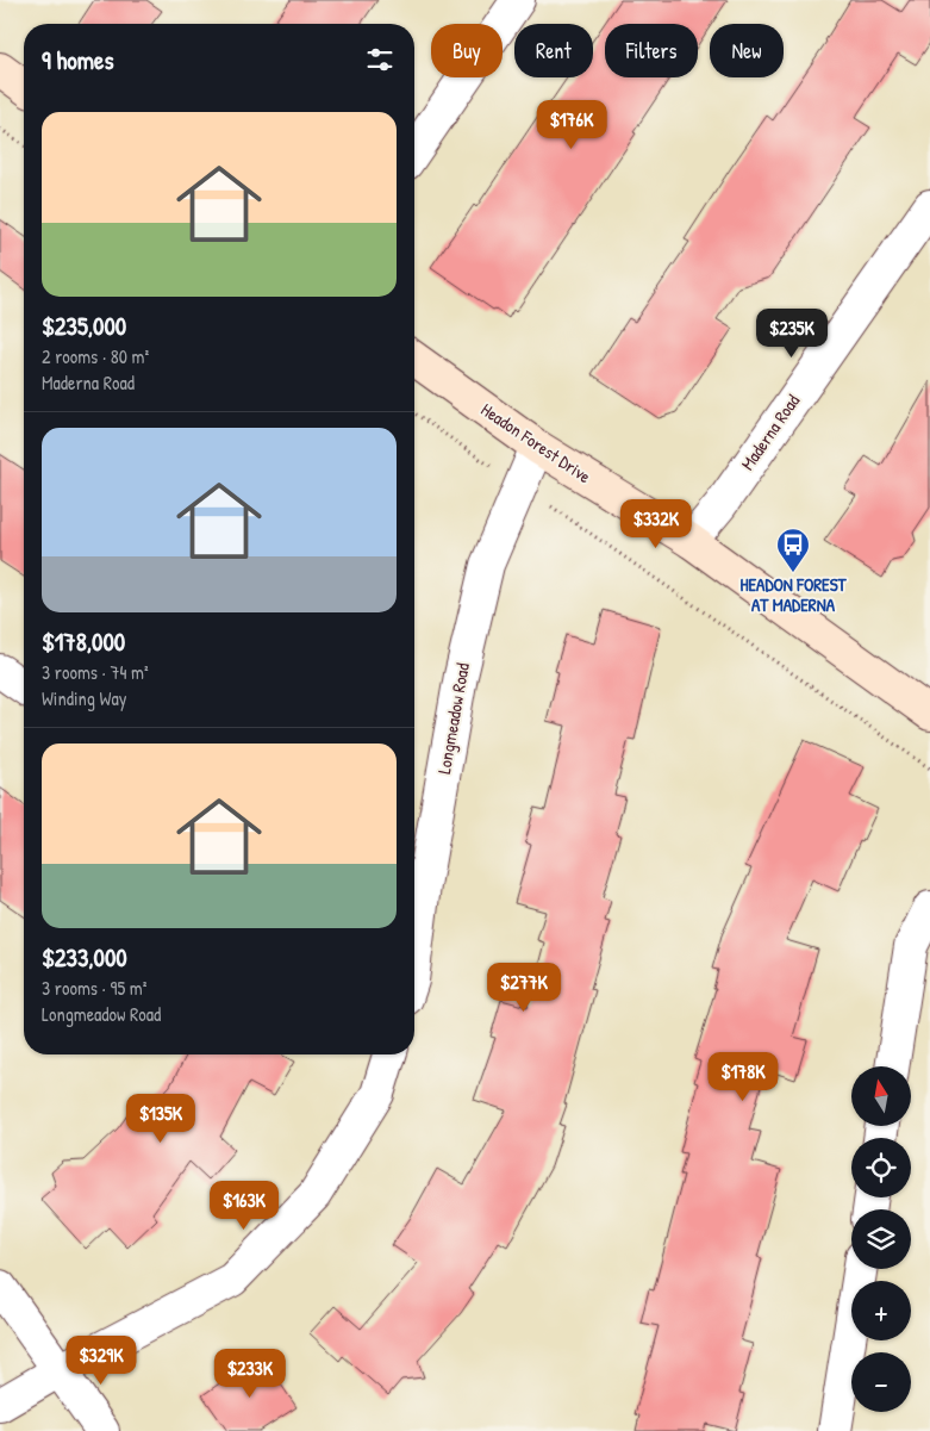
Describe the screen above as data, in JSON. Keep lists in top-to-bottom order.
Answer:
{
  "streets": {
    "street": ["Maderna Road", "Headon Forest Drive", "Longmeadow Road"]
  },
  "crossings": [
    ["Maderna Road", "Headon Forest Drive"],
    ["Headon Forest Drive", "Longmeadow Road"]
  ],
  "places": {
    "bus stop": ["HEADON FOREST AT MADERNA"]
  },
  "north": "top",
  "page": {
    "chip": [
      "Buy",
      "Rent",
      "Filters",
      "New"
    ],
    "heading": "9 homes",
    "list": [
      {
        "name": "$235,000",
        "note": "2 rooms · 80 m² · Maderna Road"
      },
      {
        "name": "$178,000",
        "note": "3 rooms · 74 m² · Winding Way"
      },
      {
        "name": "$233,000",
        "note": "3 rooms · 95 m² · Longmeadow Road"
      }
    ],
    "price": [
      "$176K",
      "$235K",
      "$332K",
      "$277K",
      "$178K",
      "$135K",
      "$163K",
      "$329K",
      "$233K"
    ],
    "map_buttons": ["+", "−"]
  }
}
